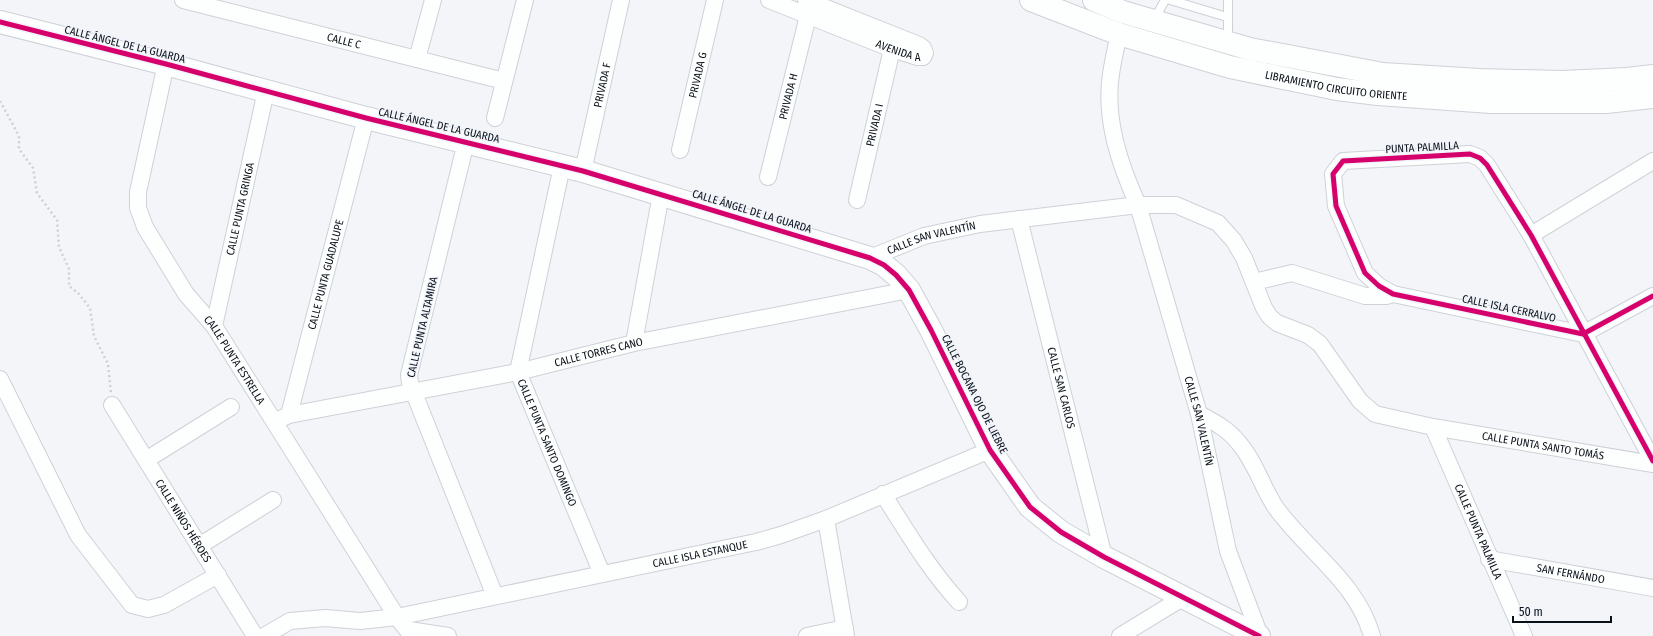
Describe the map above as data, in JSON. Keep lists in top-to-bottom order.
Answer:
{
  "streets": {
    "street": [
      "CALLE C",
      "CALLE ÁNGEL DE LA GUARDA",
      "AVENIDA A",
      "PRIVADA G",
      "LIBRAMIENTO CIRCUITO ORIENTE",
      "PRIVADA F",
      "PRIVADA H",
      "PRIVADA I",
      "PUNTA PALMILLA",
      "CALLE PUNTA GRINGA",
      "CALLE SAN VALENTÍN",
      "CALLE PUNTA GUADALUPE",
      "CALLE ISLA CERRALVO",
      "CALLE PUNTA ALTAMIRA",
      "CALLE TORRES CANO",
      "CALLE PUNTA ESTRELLA",
      "CALLE SAN CARLOS",
      "CALLE BOCANA OJO DE LIEBRE",
      "CALLE PUNTA SANTO DOMINGO",
      "CALLE PUNTA SANTO TOMÁS",
      "CALLE NIÑOS HÉROES",
      "CALLE PUNTA PALMILLA",
      "CALLE ISLA ESTANQUE",
      "SAN FERNÁNDO"
    ]
  },
  "crossings": [
    ["CALLE ÁNGEL DE LA GUARDA", "PRIVADA F"],
    ["CALLE ÁNGEL DE LA GUARDA", "CALLE PUNTA GRINGA"],
    ["CALLE ÁNGEL DE LA GUARDA", "CALLE SAN VALENTÍN"],
    ["CALLE ÁNGEL DE LA GUARDA", "CALLE PUNTA GUADALUPE"],
    ["CALLE ÁNGEL DE LA GUARDA", "CALLE PUNTA ALTAMIRA"],
    ["CALLE ÁNGEL DE LA GUARDA", "CALLE PUNTA ESTRELLA"],
    ["CALLE ÁNGEL DE LA GUARDA", "CALLE BOCANA OJO DE LIEBRE"],
    ["CALLE ÁNGEL DE LA GUARDA", "CALLE PUNTA SANTO DOMINGO"],
    ["AVENIDA A", "PRIVADA H"],
    ["AVENIDA A", "PRIVADA I"],
    ["LIBRAMIENTO CIRCUITO ORIENTE", "CALLE SAN VALENTÍN"],
    ["PUNTA PALMILLA", "CALLE ISLA CERRALVO"],
    ["PUNTA PALMILLA", "CALLE PUNTA SANTO TOMÁS"],
    ["CALLE PUNTA GRINGA", "CALLE PUNTA ESTRELLA"],
    ["CALLE SAN VALENTÍN", "CALLE SAN CARLOS"],
    ["CALLE SAN VALENTÍN", "CALLE BOCANA OJO DE LIEBRE"],
    ["CALLE SAN VALENTÍN", "CALLE PUNTA SANTO TOMÁS"],
    ["CALLE PUNTA GUADALUPE", "CALLE TORRES CANO"],
    ["CALLE PUNTA ALTAMIRA", "CALLE TORRES CANO"],
    ["CALLE PUNTA ALTAMIRA", "CALLE ISLA ESTANQUE"],
    ["CALLE TORRES CANO", "CALLE BOCANA OJO DE LIEBRE"],
    ["CALLE TORRES CANO", "CALLE PUNTA SANTO DOMINGO"],
    ["CALLE PUNTA ESTRELLA", "CALLE ISLA ESTANQUE"],
    ["CALLE SAN CARLOS", "CALLE BOCANA OJO DE LIEBRE"],
    ["CALLE BOCANA OJO DE LIEBRE", "CALLE ISLA ESTANQUE"],
    ["CALLE PUNTA SANTO DOMINGO", "CALLE ISLA ESTANQUE"],
    ["CALLE PUNTA SANTO TOMÁS", "CALLE PUNTA PALMILLA"],
    ["CALLE PUNTA PALMILLA", "SAN FERNÁNDO"]
  ],
  "scale_bar": "50 m"
}
